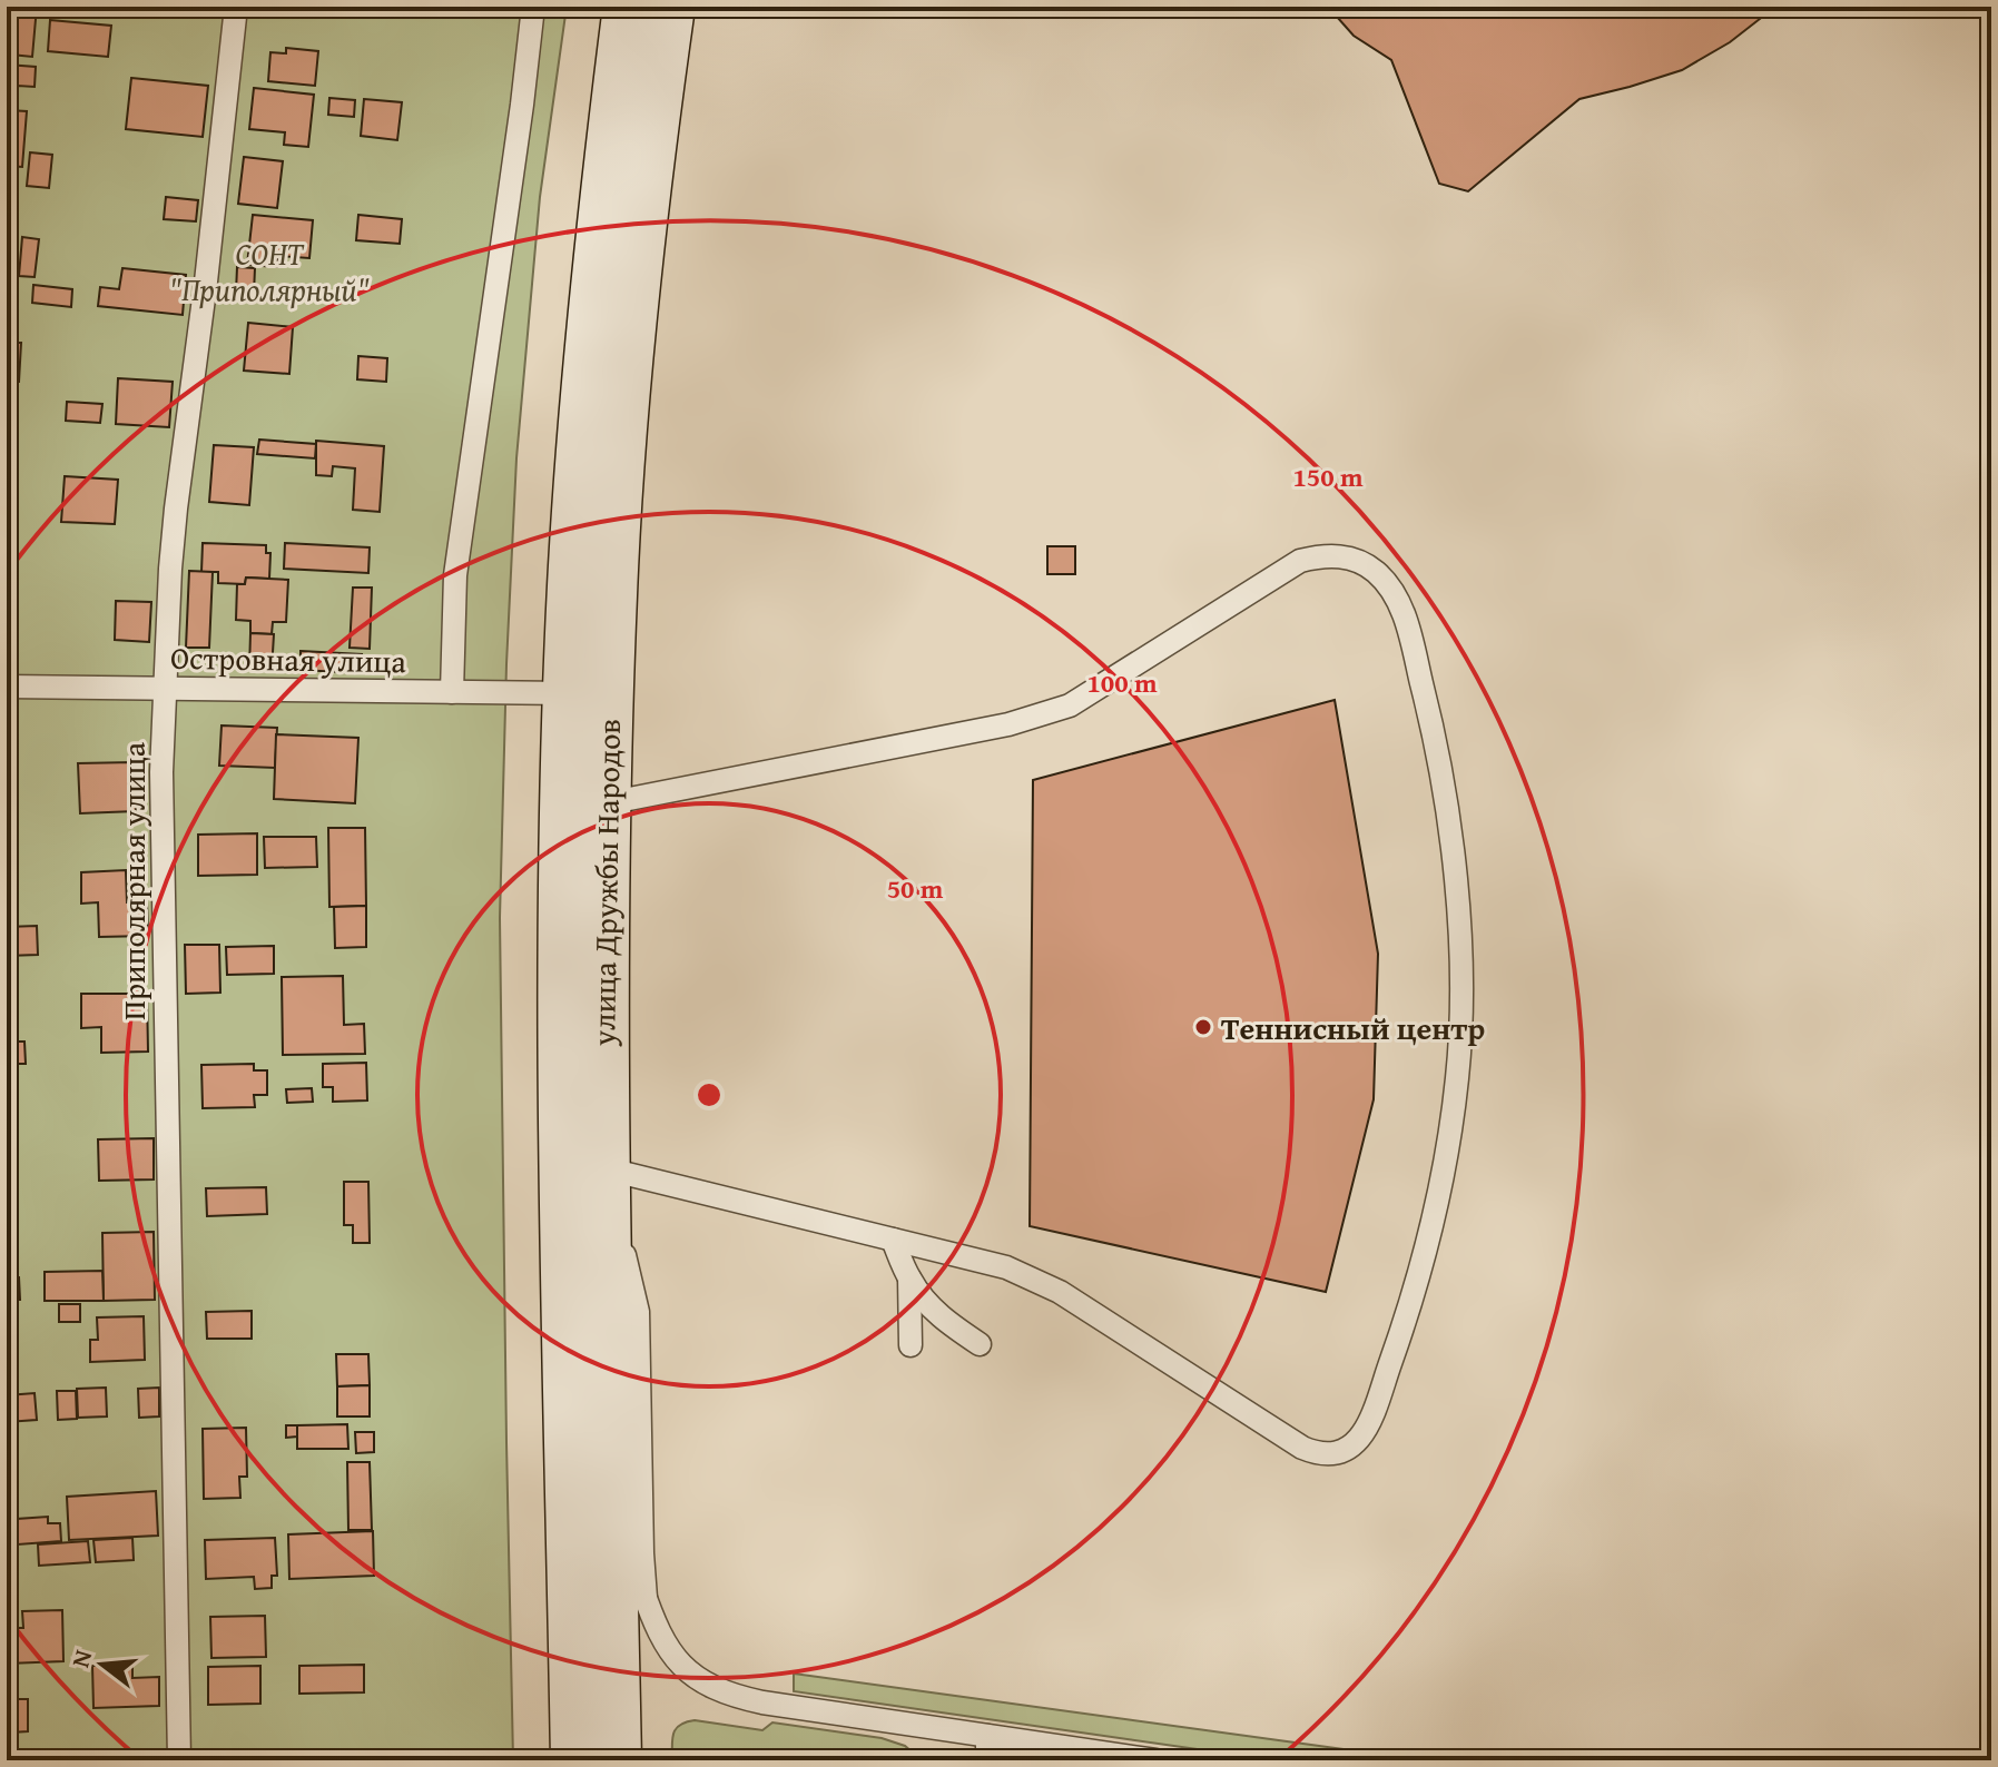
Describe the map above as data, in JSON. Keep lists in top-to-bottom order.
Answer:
{
  "streets": {
    "main road": ["улица Дружбы Народов"],
    "lane": ["Островная улица", "Приполярная улица"]
  },
  "crossings": [
    ["Островная улица", "Приполярная улица"],
    ["Островная улица", "улица Дружбы Народов"]
  ],
  "parks": ["СОНТ \"Приполярный\""],
  "places": ["Теннисный центр"],
  "north": "left",
  "rings": ["150 m", "100 m", "50 m"]
}
